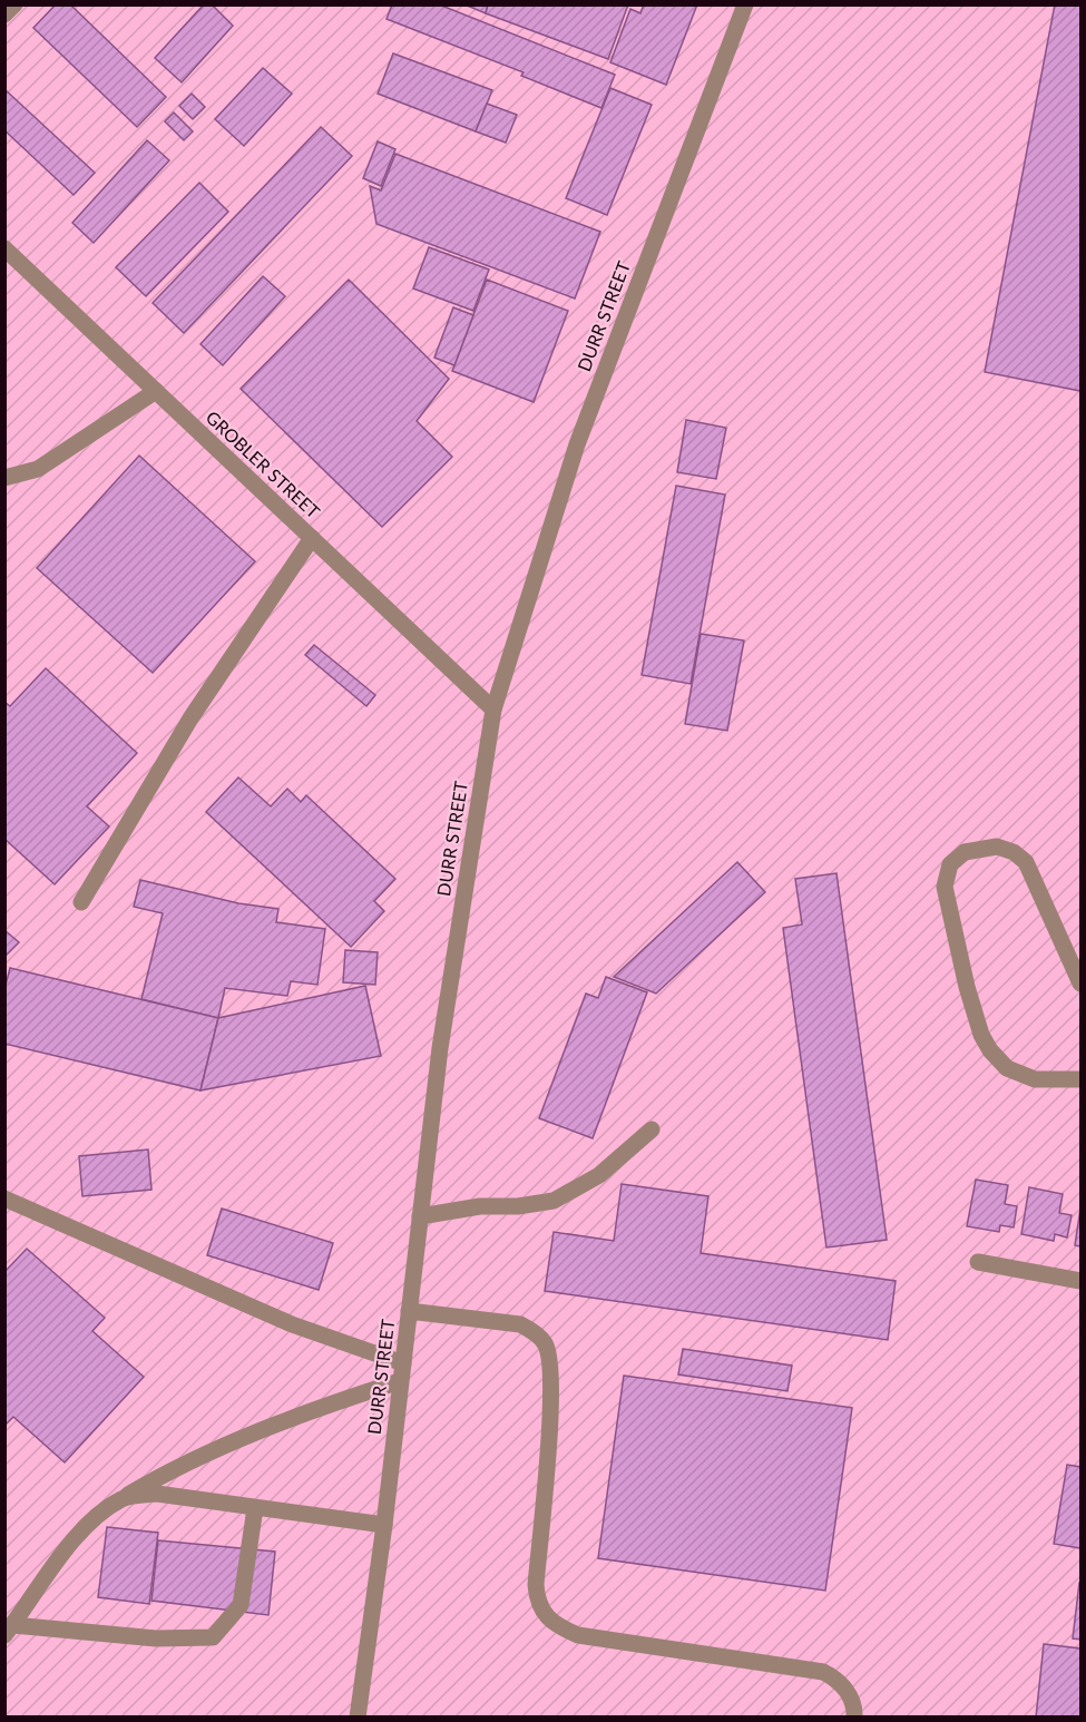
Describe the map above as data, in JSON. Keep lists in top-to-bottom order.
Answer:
{
  "streets": {
    "street": ["DURR STREET", "GROBLER STREET"]
  },
  "crossings": [
    ["DURR STREET", "GROBLER STREET"]
  ]
}
